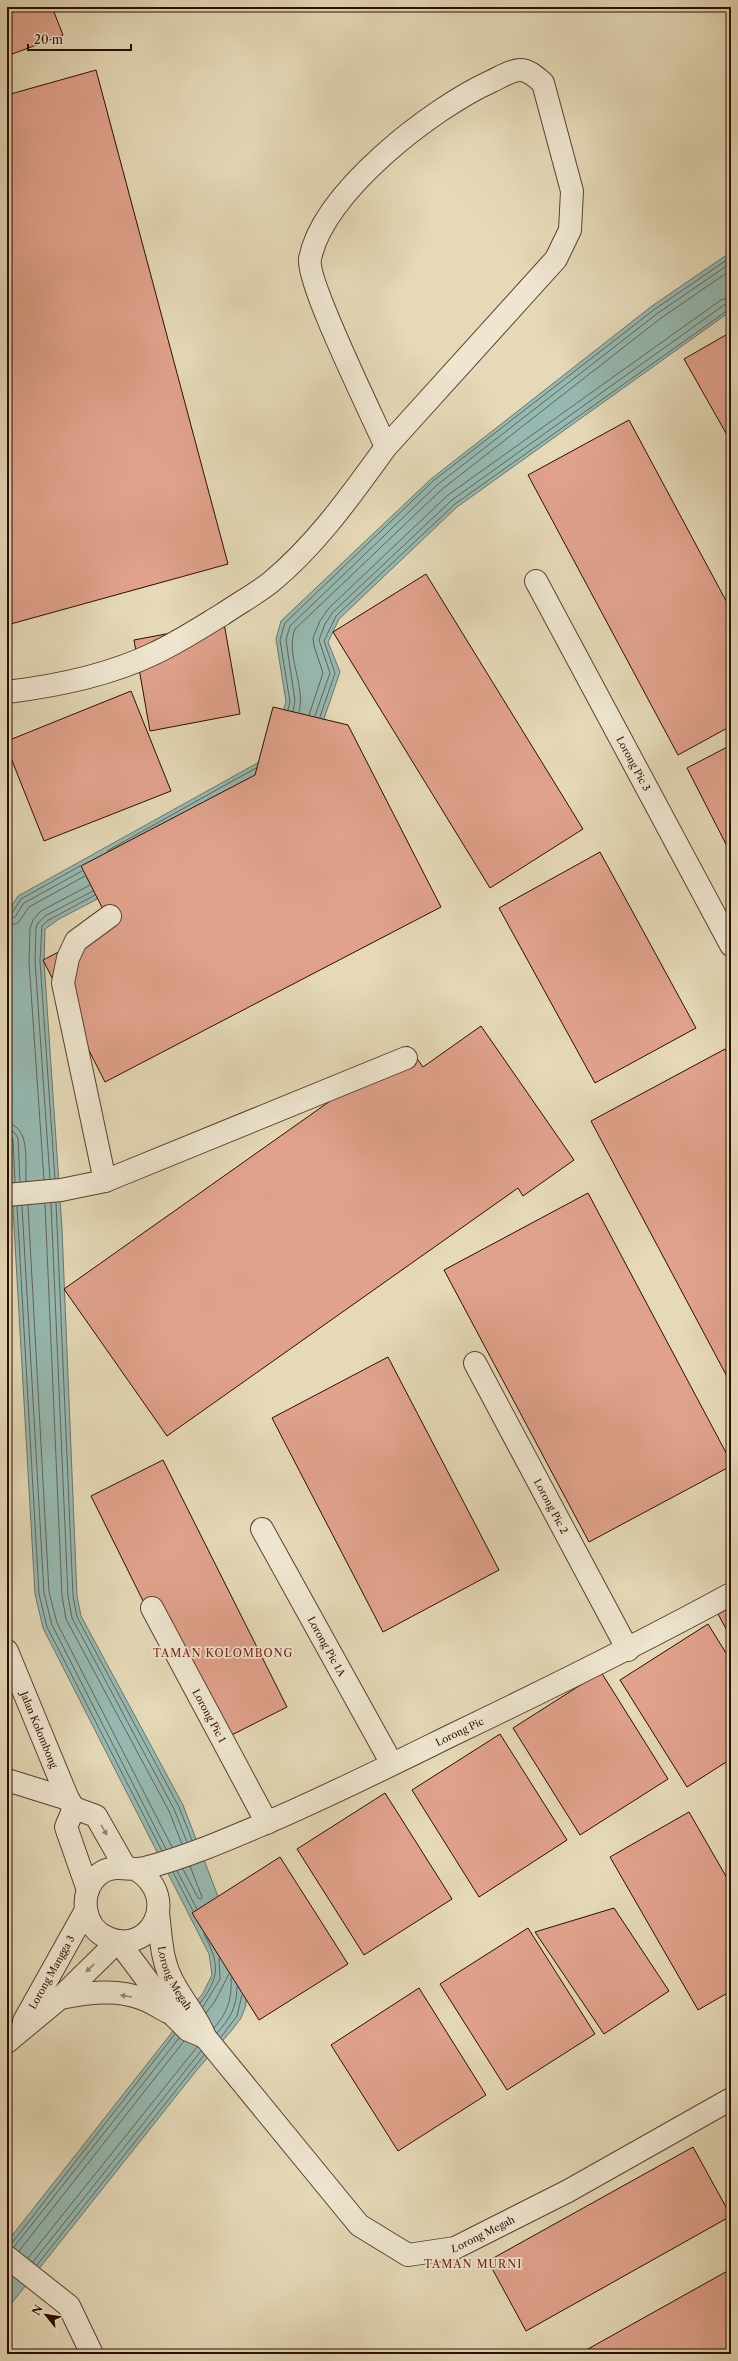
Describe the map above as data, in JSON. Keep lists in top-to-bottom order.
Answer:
{
  "streets": {
    "street": [
      "Lorong Pic 3",
      "Lorong Pic 2",
      "Lorong Pic 1A",
      "Lorong Pic 1",
      "Jalan Kolombong",
      "Lorong Pic",
      "Lorong Mangga 3",
      "Lorong Megah"
    ]
  },
  "crossings": [
    ["Lorong Pic 2", "Lorong Pic"],
    ["Lorong Pic 1A", "Lorong Pic"],
    ["Lorong Pic 1", "Lorong Pic"],
    ["Lorong Pic", "Lorong Mangga 3"],
    ["Lorong Pic", "Lorong Megah"],
    ["Lorong Mangga 3", "Lorong Megah"]
  ],
  "one_way": ["Lorong Mangga 3"],
  "districts": ["TAMAN KOLOMBONG", "TAMAN MURNI"],
  "scale_bar": "20 m",
  "north": "top left"
}
